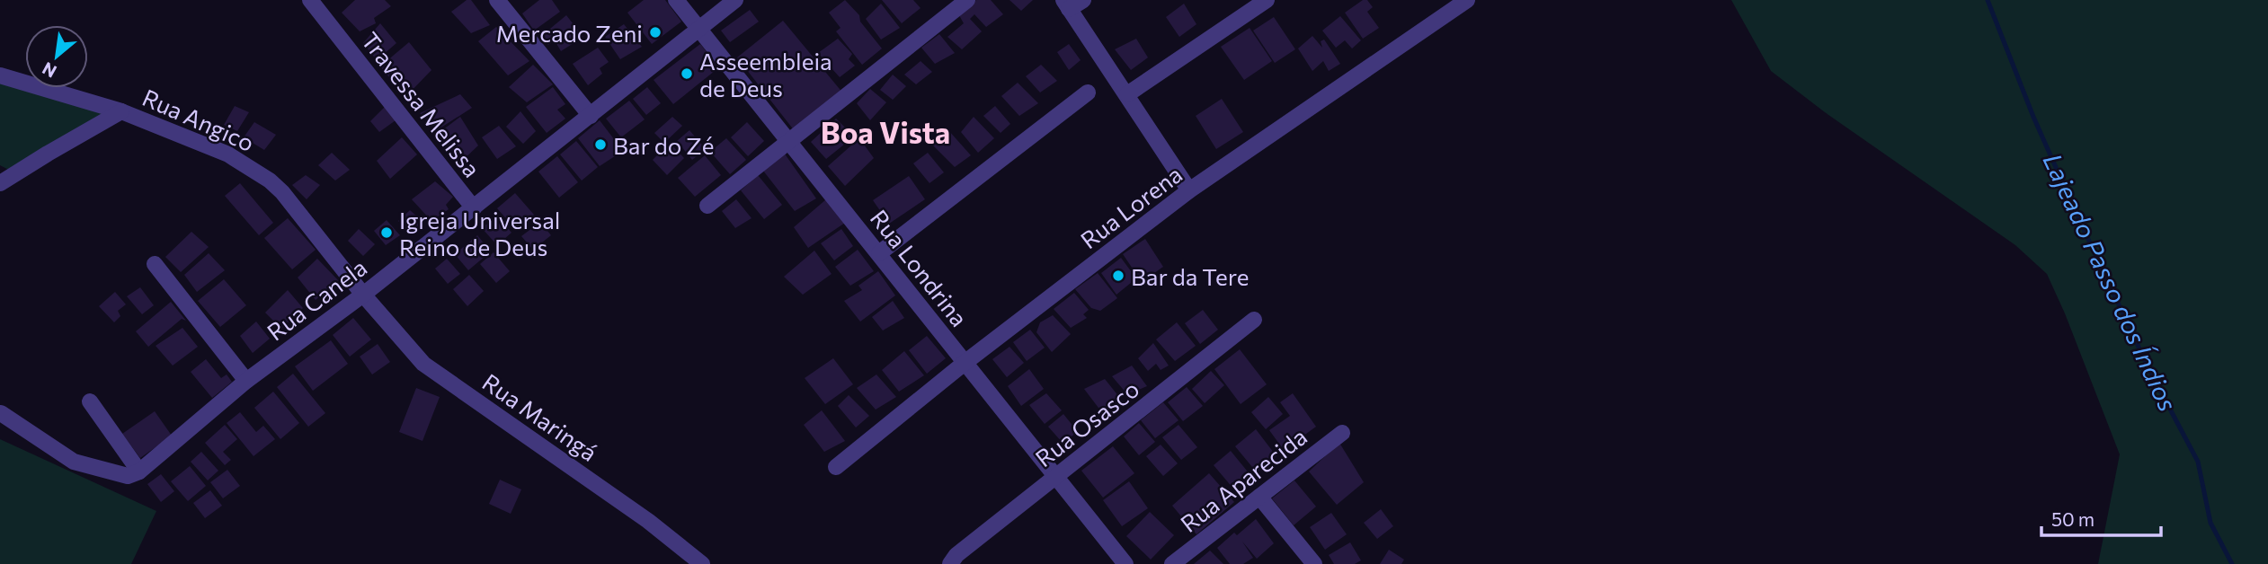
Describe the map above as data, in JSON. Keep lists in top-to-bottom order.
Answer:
{
  "streets": {
    "street": [
      "Travessa Melissa",
      "Rua Angico",
      "Rua Lorena",
      "Rua Londrina",
      "Rua Canela",
      "Rua Maringá",
      "Rua Osasco",
      "Rua Aparecida"
    ]
  },
  "crossings": [
    ["Travessa Melissa", "Rua Canela"],
    ["Rua Angico", "Rua Canela"],
    ["Rua Angico", "Rua Maringá"],
    ["Rua Lorena", "Rua Londrina"],
    ["Rua Londrina", "Rua Canela"],
    ["Rua Londrina", "Rua Osasco"],
    ["Rua Canela", "Rua Maringá"]
  ],
  "districts": ["Boa Vista"],
  "water": ["Lajeado Passo dos Índios"],
  "places": [
    "Mercado Zeni",
    "Asseembleia de Deus",
    "Bar do Zé",
    "Igreja Universal Reino de Deus",
    "Bar da Tere"
  ],
  "scale_bar": "50 m",
  "north": "bottom left"
}
